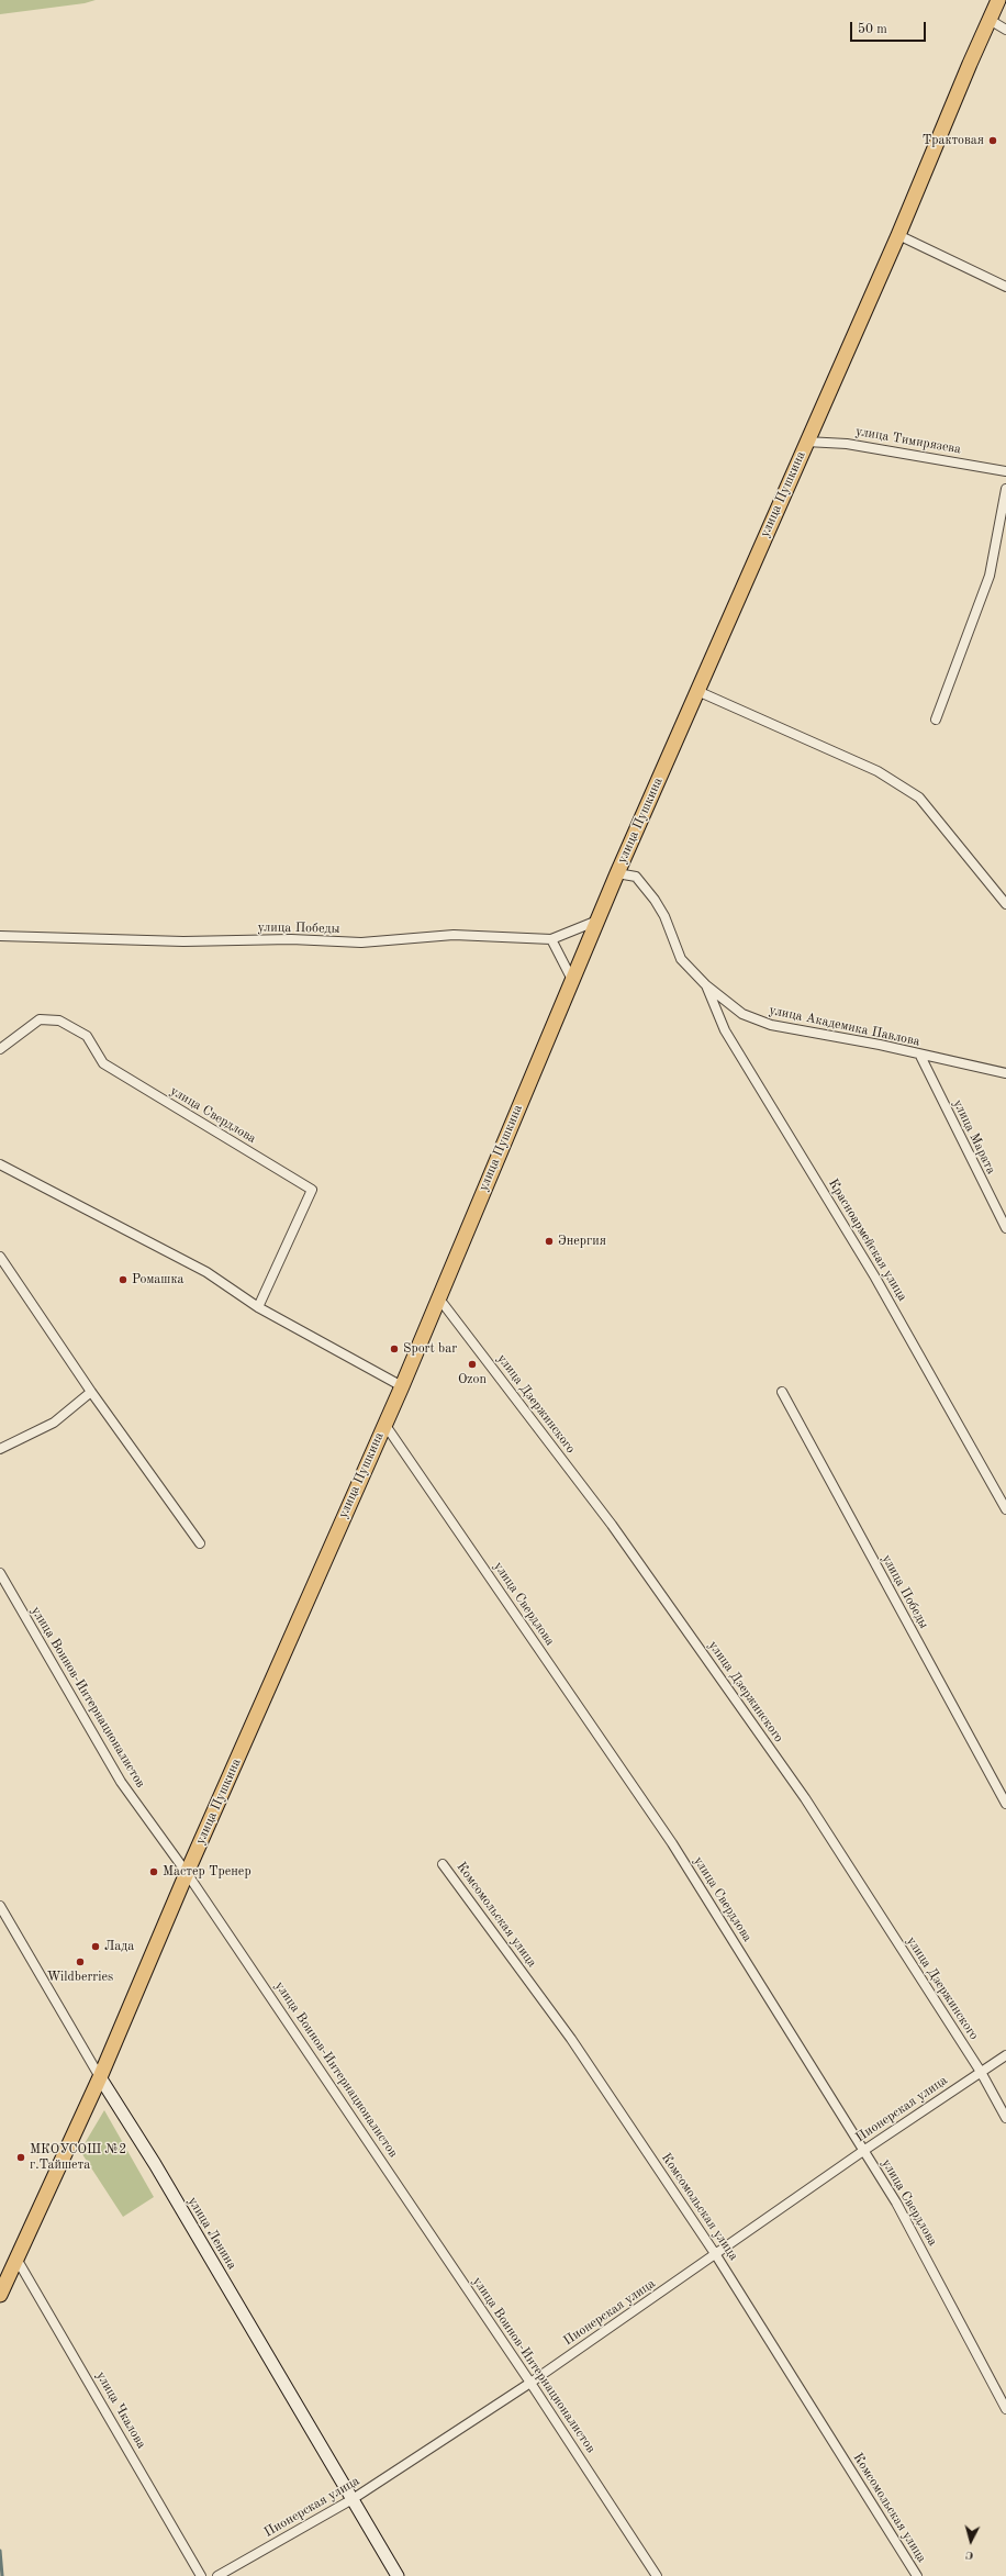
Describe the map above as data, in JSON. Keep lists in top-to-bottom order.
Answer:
{
  "streets": {
    "main road": ["улица Пушкина", "улица Ленина"],
    "street": [
      "улица Тимирязева",
      "улица Победы",
      "улица Академика Павлова",
      "улица Свердлова",
      "улица Марата",
      "Красноармейская улица",
      "улица Дзержинского",
      "улица Воинов-Интернационалистов",
      "Комсомольская улица",
      "Пионерская улица",
      "улица Чкалова"
    ]
  },
  "crossings": [
    ["улица Тимирязева", "улица Пушкина"],
    ["улица Пушкина", "улица Академика Павлова"],
    ["улица Пушкина", "улица Свердлова"],
    ["улица Пушкина", "улица Дзержинского"],
    ["улица Пушкина", "улица Воинов-Интернационалистов"],
    ["улица Пушкина", "улица Ленина"],
    ["улица Пушкина", "улица Чкалова"],
    ["улица Академика Павлова", "улица Марата"],
    ["улица Академика Павлова", "Красноармейская улица"],
    ["улица Свердлова", "Пионерская улица"],
    ["улица Дзержинского", "Пионерская улица"],
    ["улица Воинов-Интернационалистов", "Пионерская улица"],
    ["Комсомольская улица", "Пионерская улица"],
    ["Пионерская улица", "улица Ленина"]
  ],
  "places": [
    "Трактовая",
    "Энергия",
    "Ромашка",
    "Sport bar",
    "Ozon",
    "Мастер Тренер",
    "Лада",
    "Wildberries",
    "МКОУСОШ №2 г.Тайшета"
  ],
  "scale_bar": "50 m",
  "north": "bottom"
}
